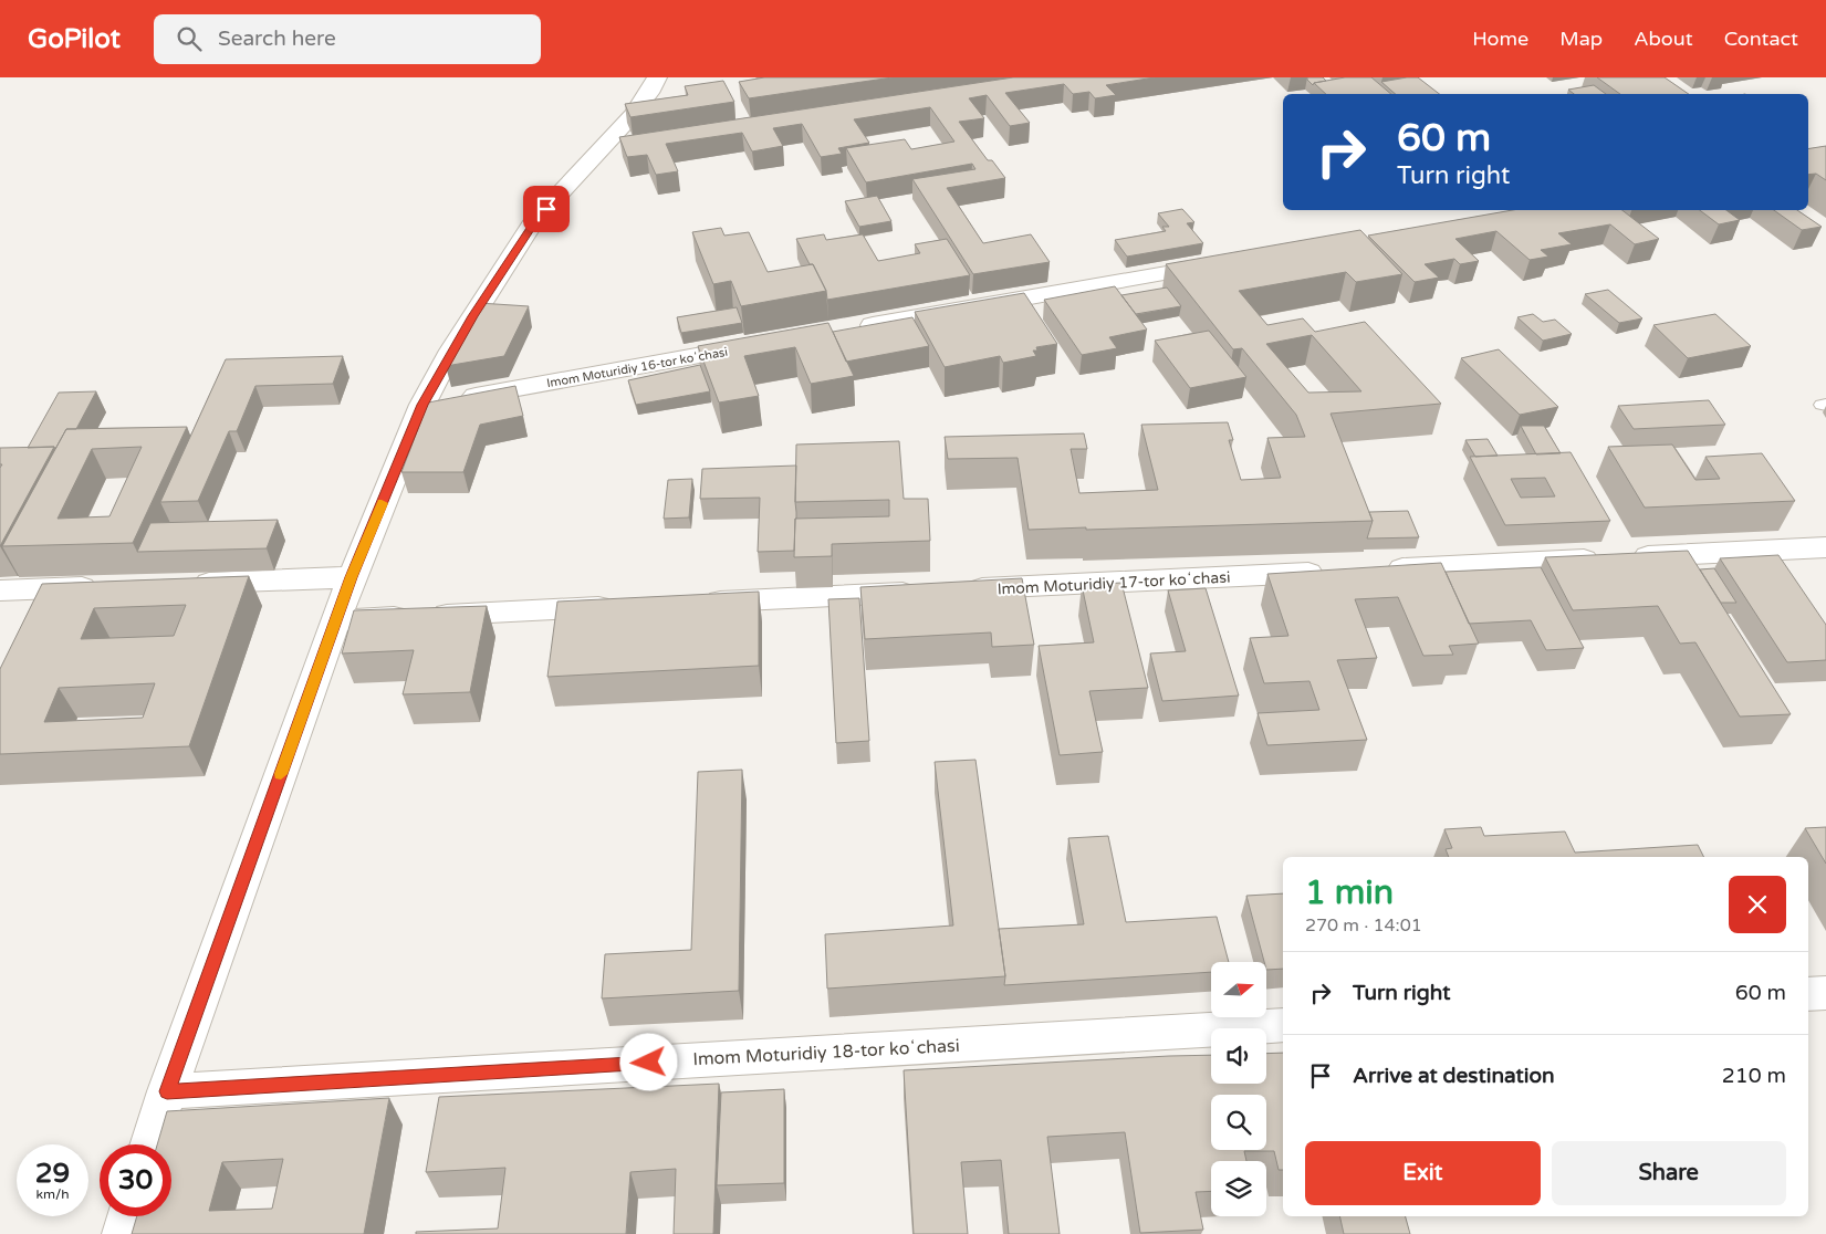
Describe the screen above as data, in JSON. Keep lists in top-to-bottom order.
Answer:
{
  "streets": {
    "street": ["Imom Moturidiy 16-tor koʻchasi", "Imom Moturidiy 17-tor koʻchasi", "Imom Moturidiy 18-tor koʻchasi"]
  },
  "north": "right",
  "page": {
    "header": "GoPilot",
    "search": "Search here",
    "nav": [
      "Home",
      "Map",
      "About",
      "Contact"
    ],
    "turn": ["60 m", "Turn right"],
    "heading": ["1 min", "270 m · 14:01"],
    "list": [
      {
        "name": "Turn right",
        "value": "60 m"
      },
      {
        "name": "Arrive at destination",
        "value": "210 m"
      }
    ],
    "buttons": ["Exit", "Share"],
    "speed": "29 km/h",
    "limit": "30"
  }
}
